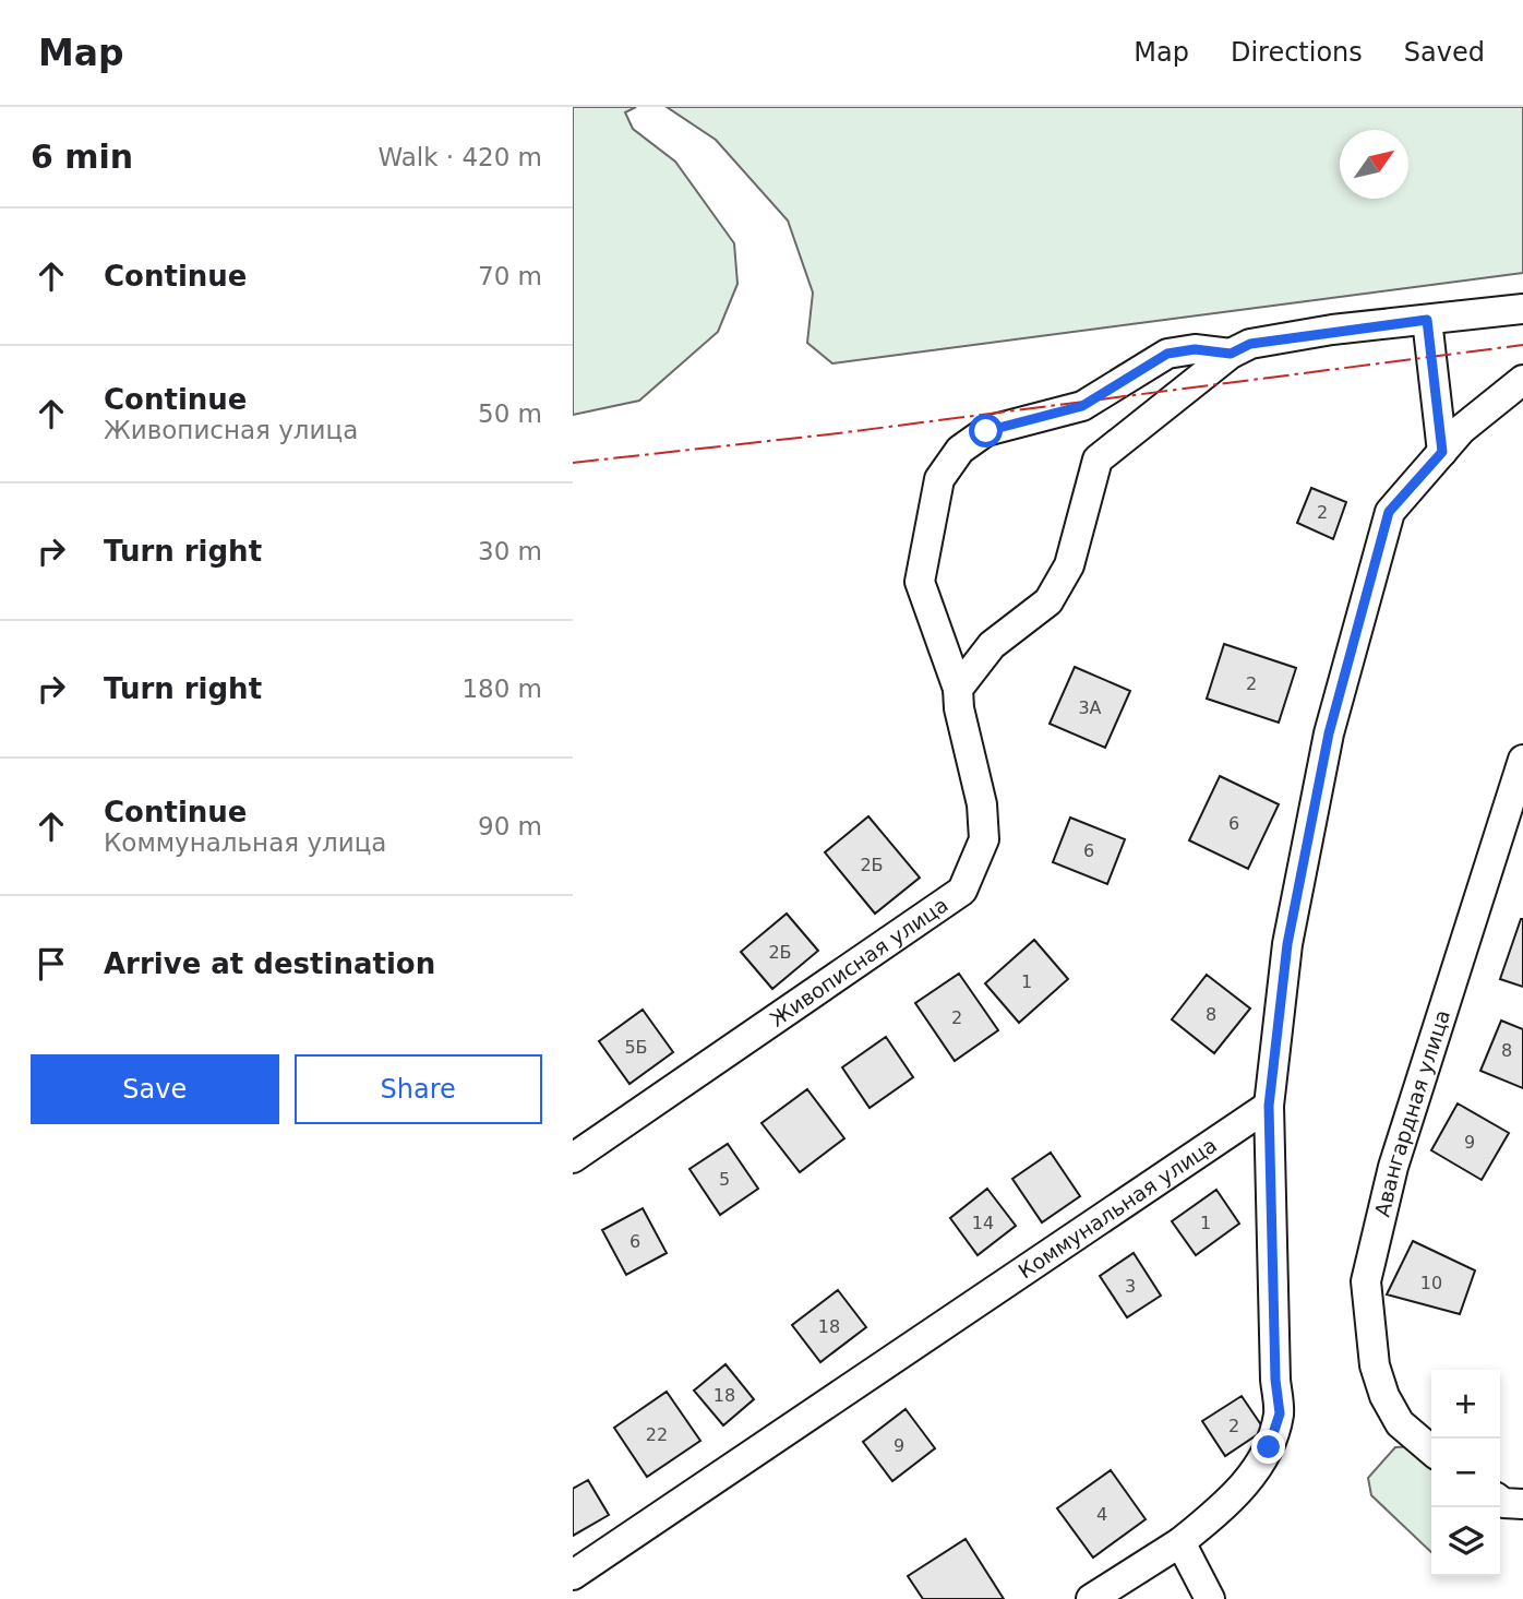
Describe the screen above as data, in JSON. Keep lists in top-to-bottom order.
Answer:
{
  "streets": {
    "street": ["Живописная улица", "Авангардная улица", "Коммунальная улица"]
  },
  "house_numbers": [
    "2",
    "2",
    "3А",
    "6",
    "6",
    "2Б",
    "2Б",
    "1",
    "8",
    "2",
    "5Б",
    "8",
    "9",
    "5",
    "14",
    "1",
    "6",
    "10",
    "3",
    "18",
    "18",
    "2",
    "22",
    "9",
    "4"
  ],
  "north": "top right",
  "page": {
    "header": "Map",
    "nav": ["Map", "Directions", "Saved"],
    "heading": ["6 min", "Walk · 420 m"],
    "list": [
      ["Continue", "70 m"],
      ["Continue", "Живописная улица", "50 m"],
      ["Turn right", "30 m"],
      ["Turn right", "180 m"],
      ["Continue", "Коммунальная улица", "90 m"],
      "Arrive at destination"
    ],
    "buttons": ["Save", "Share"],
    "map_buttons": ["+", "−"]
  }
}
